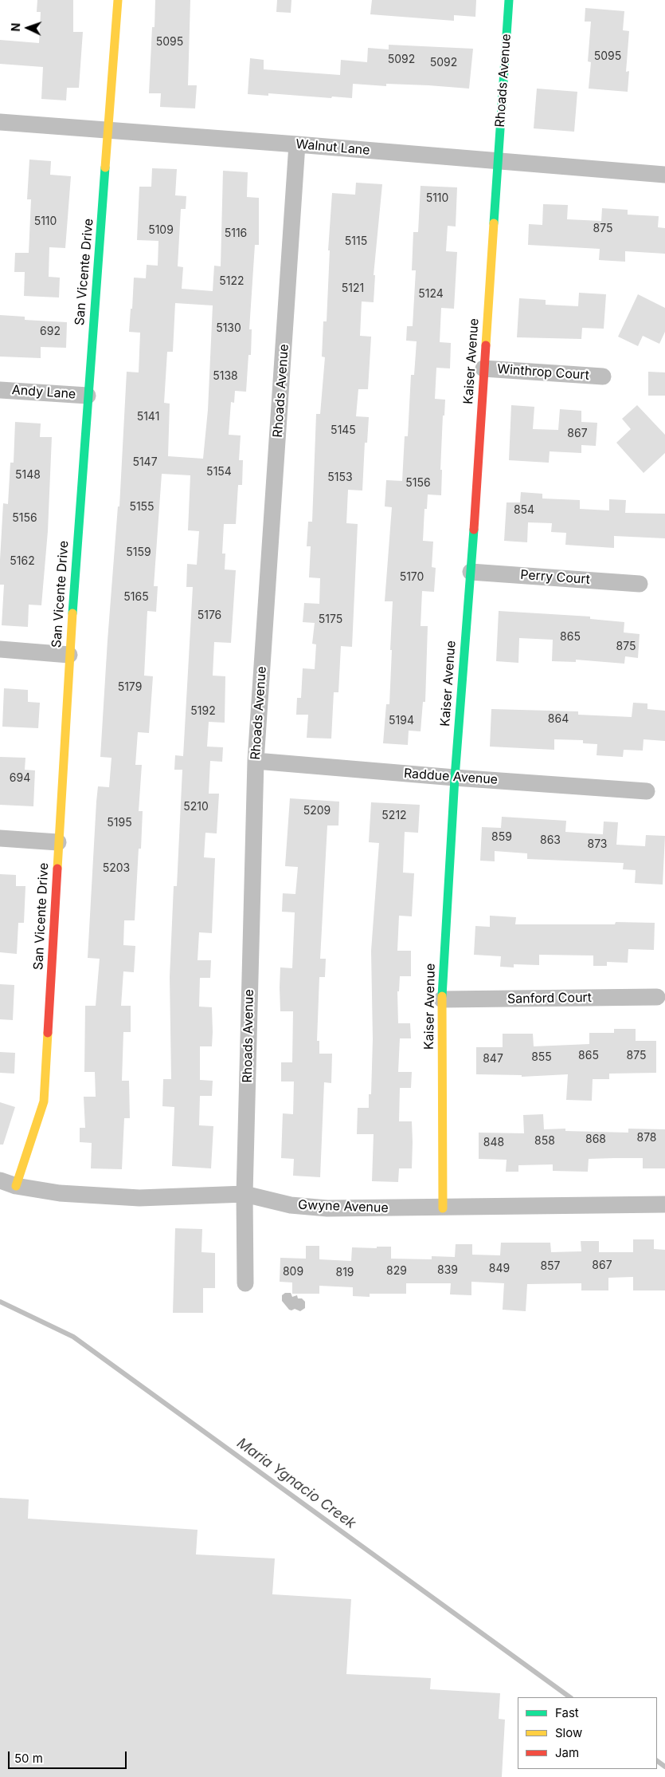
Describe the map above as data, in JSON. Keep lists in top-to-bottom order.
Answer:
{
  "streets": {
    "street": [
      "Rhoads Avenue",
      "Walnut Lane",
      "San Vicente Drive",
      "Kaiser Avenue",
      "Winthrop Court",
      "Andy Lane",
      "Perry Court",
      "Raddue Avenue",
      "Sanford Court",
      "Gwyne Avenue"
    ]
  },
  "crossings": [
    ["Rhoads Avenue", "Walnut Lane"],
    ["Rhoads Avenue", "Kaiser Avenue"],
    ["Rhoads Avenue", "Raddue Avenue"],
    ["Rhoads Avenue", "Gwyne Avenue"],
    ["Walnut Lane", "San Vicente Drive"],
    ["Walnut Lane", "Kaiser Avenue"],
    ["San Vicente Drive", "Andy Lane"],
    ["San Vicente Drive", "Gwyne Avenue"],
    ["Kaiser Avenue", "Winthrop Court"],
    ["Kaiser Avenue", "Perry Court"],
    ["Kaiser Avenue", "Raddue Avenue"],
    ["Kaiser Avenue", "Sanford Court"],
    ["Kaiser Avenue", "Gwyne Avenue"]
  ],
  "water": ["Maria Ygnacio Creek"],
  "house_numbers": [
    "5095",
    "5095",
    "5092",
    "5092",
    "5110",
    "5110",
    "875",
    "5109",
    "5116",
    "5115",
    "5122",
    "5121",
    "5124",
    "5130",
    "692",
    "5138",
    "5141",
    "5145",
    "867",
    "5147",
    "5154",
    "5148",
    "5153",
    "5156",
    "5155",
    "854",
    "5156",
    "5159",
    "5162",
    "5170",
    "5165",
    "5176",
    "5175",
    "865",
    "875",
    "5179",
    "5192",
    "864",
    "5194",
    "694",
    "5210",
    "5209",
    "5212",
    "5195",
    "859",
    "863",
    "873",
    "5203",
    "865",
    "875",
    "855",
    "847",
    "878",
    "868",
    "858",
    "848",
    "867",
    "857",
    "849",
    "839",
    "829",
    "809",
    "819"
  ],
  "legend": ["Fast", "Slow", "Jam"],
  "scale_bar": "50 m",
  "north": "left"
}
